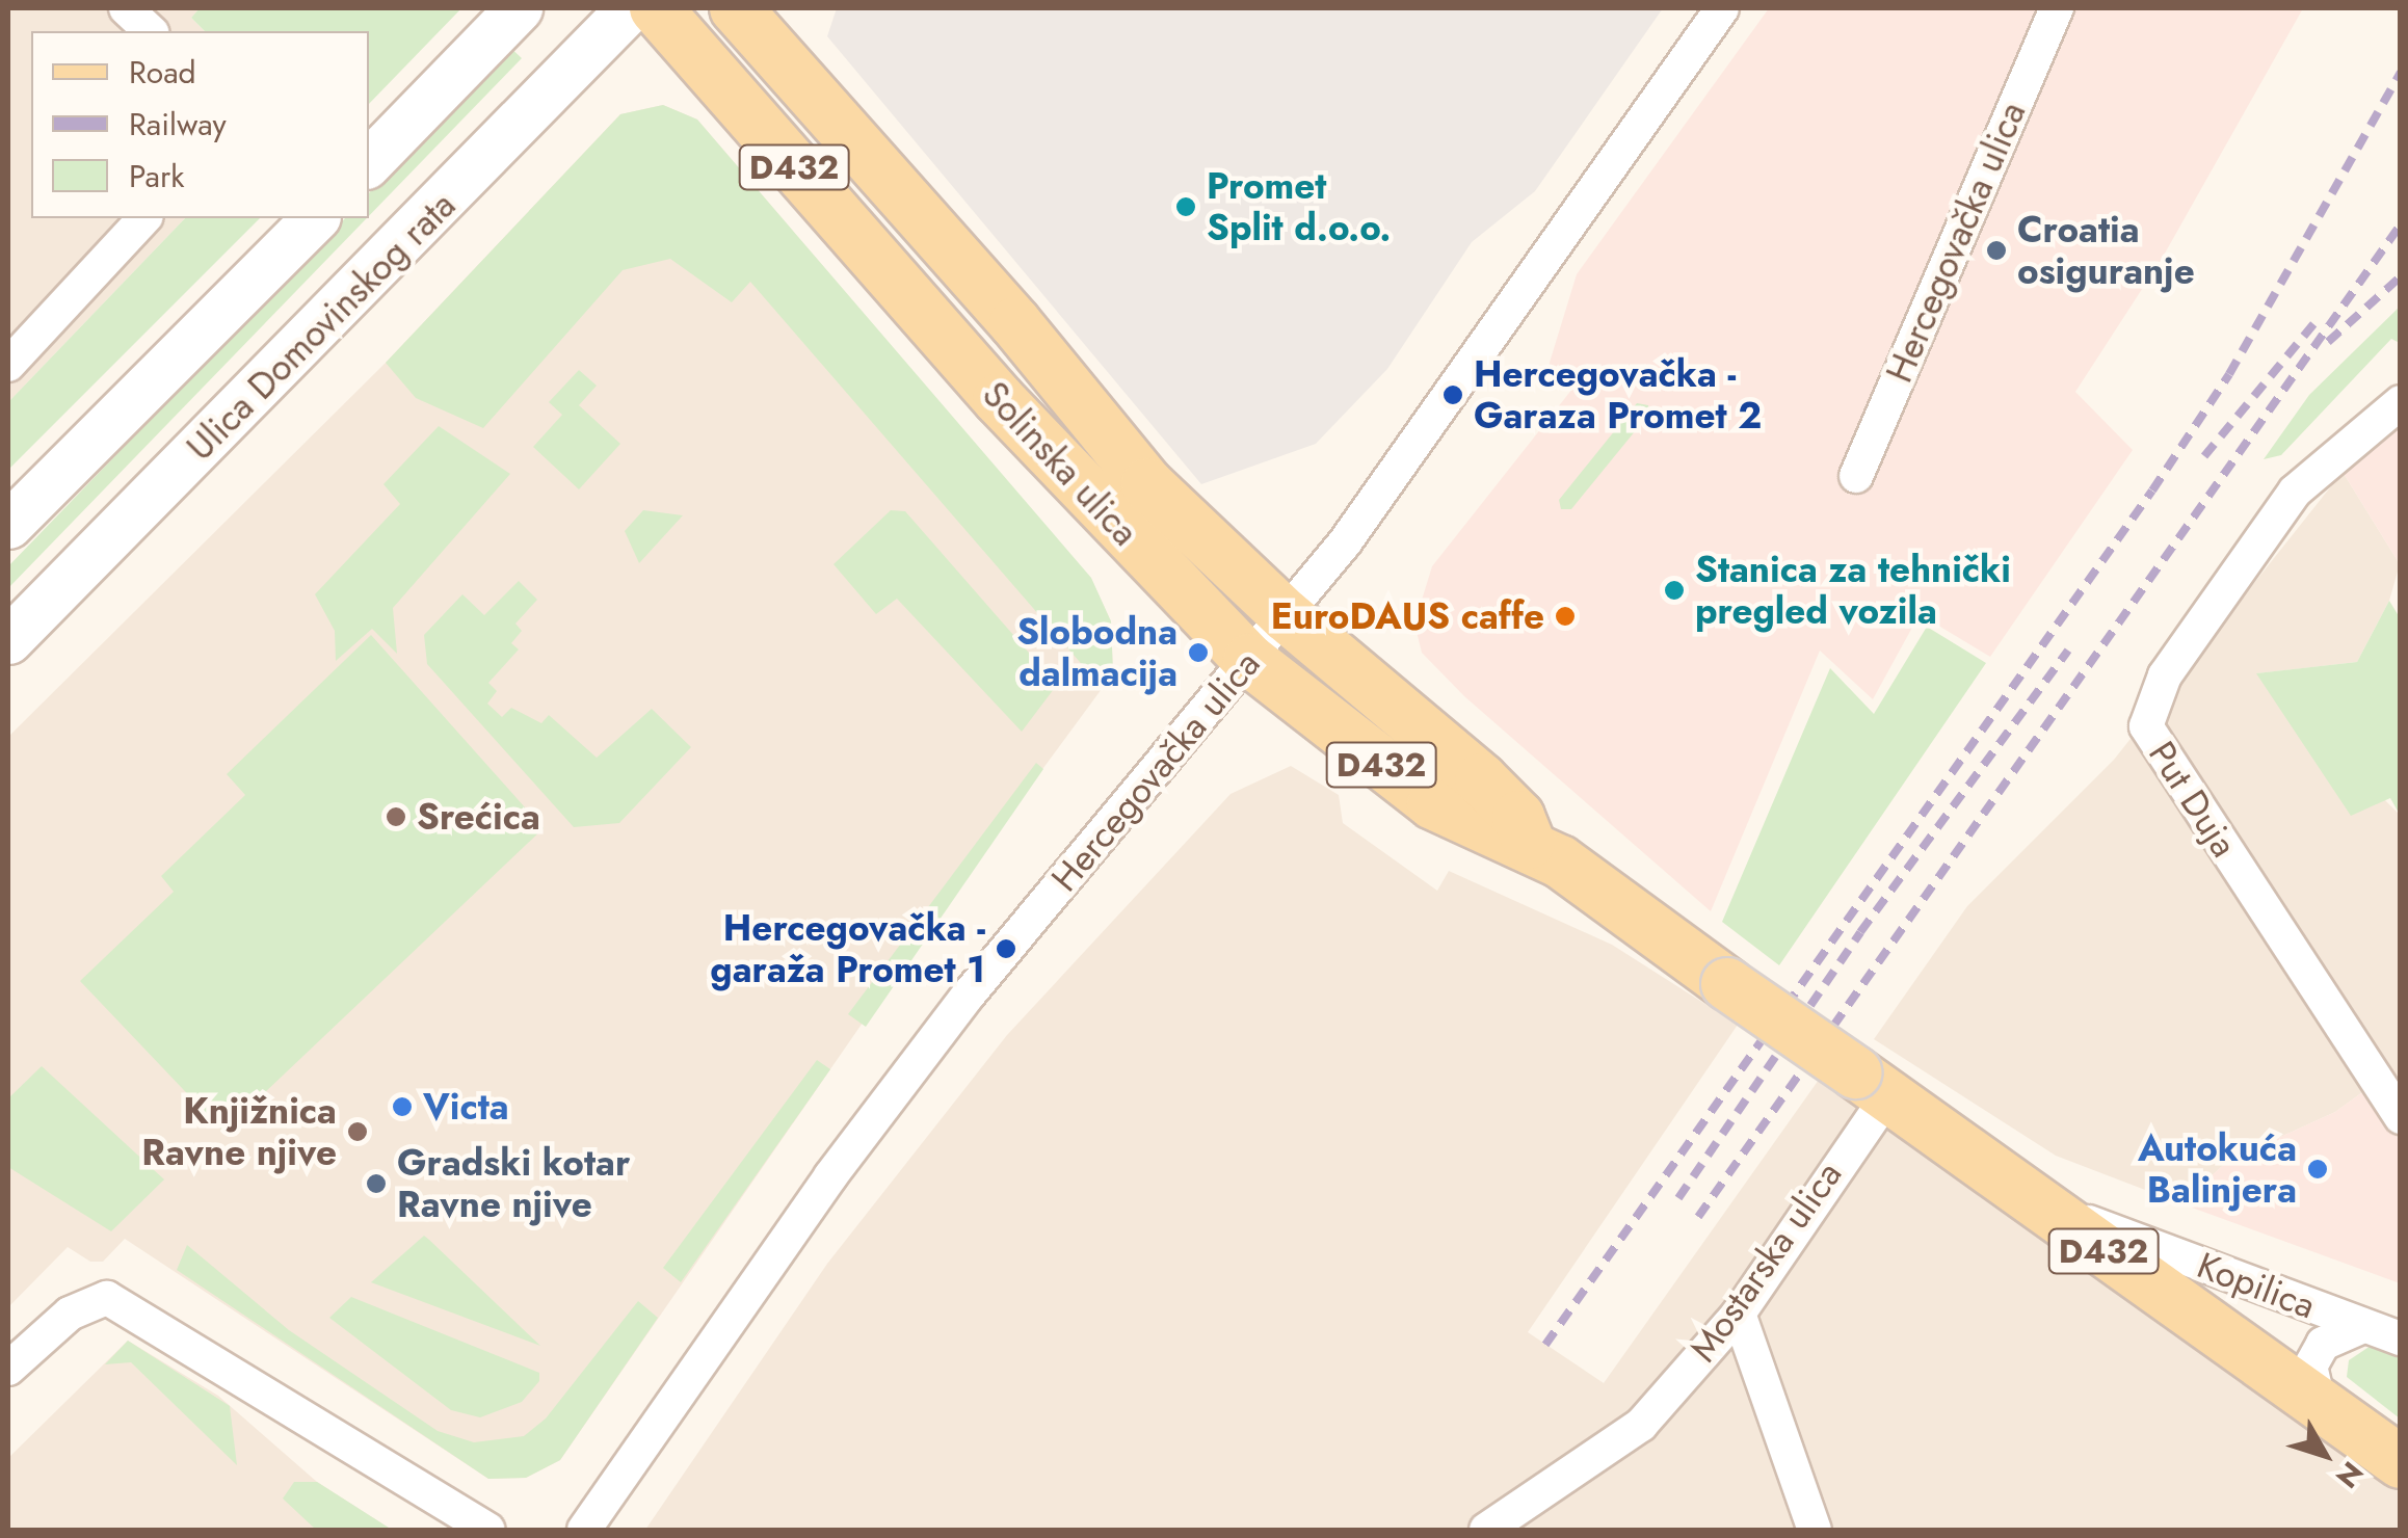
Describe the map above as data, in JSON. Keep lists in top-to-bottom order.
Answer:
{
  "streets": {
    "main road": ["D432", "Ulica Domovinskog rata", "Solinska ulica"],
    "street": [
      "Hercegovačka ulica",
      "Put Duja",
      "Mostarska ulica",
      "Kopilica"
    ]
  },
  "crossings": [
    ["D432", "Solinska ulica"],
    ["D432", "Mostarska ulica"],
    ["D432", "Kopilica"],
    ["Hercegovačka ulica", "Solinska ulica"],
    ["Solinska ulica", "Mostarska ulica"]
  ],
  "places": [
    "Promet Split d.o.o.",
    "Croatia osiguranje",
    "Hercegovačka - Garaza Promet 2",
    "Stanica za tehnički pregled vozila",
    "EuroDAUS caffe",
    "Slobodna dalmacija",
    "Srećica",
    "Hercegovačka - garaža Promet 1",
    "Victa",
    "Knjižnica Ravne njive",
    "Autokuća Balinjera",
    "Gradski kotar Ravne njive"
  ],
  "legend": ["Road", "Railway", "Park"],
  "north": "bottom right"
}
